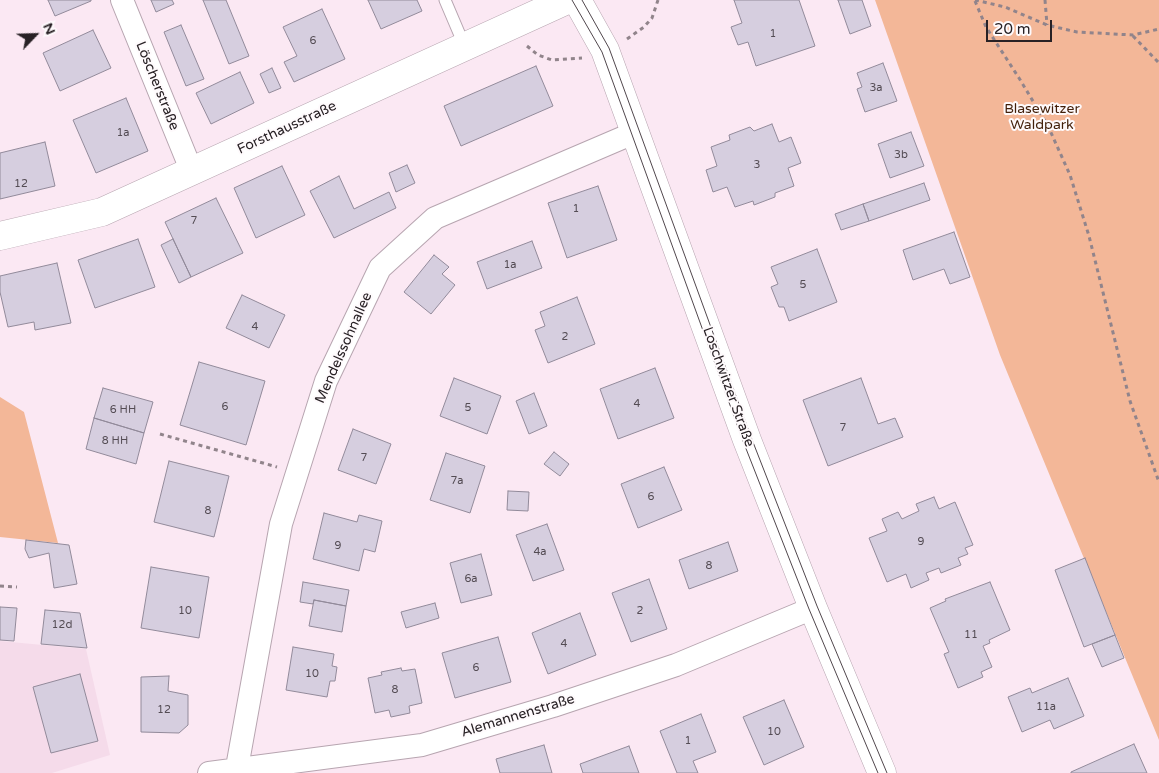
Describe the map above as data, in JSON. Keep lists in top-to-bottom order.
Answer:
{
  "streets": {
    "street": [
      "Löscherstraße",
      "Forsthausstraße",
      "Mendelssohnallee",
      "Loschwitzer Straße",
      "Alemannenstraße"
    ]
  },
  "crossings": [
    ["Löscherstraße", "Forsthausstraße"],
    ["Mendelssohnallee", "Loschwitzer Straße"],
    ["Mendelssohnallee", "Alemannenstraße"],
    ["Loschwitzer Straße", "Alemannenstraße"]
  ],
  "parks": ["Blasewitzer Waldpark"],
  "house_numbers": [
    "1",
    "6",
    "3a",
    "1a",
    "3b",
    "3",
    "12",
    "1",
    "7",
    "1a",
    "5",
    "4",
    "2",
    "4",
    "6",
    "5",
    "6 HH",
    "7",
    "8 HH",
    "7",
    "7a",
    "6",
    "8",
    "9",
    "9",
    "4a",
    "8",
    "6a",
    "10",
    "2",
    "12d",
    "11",
    "4",
    "6",
    "10",
    "8",
    "11a",
    "12",
    "10",
    "1"
  ],
  "scale_bar": "20 m",
  "north": "top right"
}
